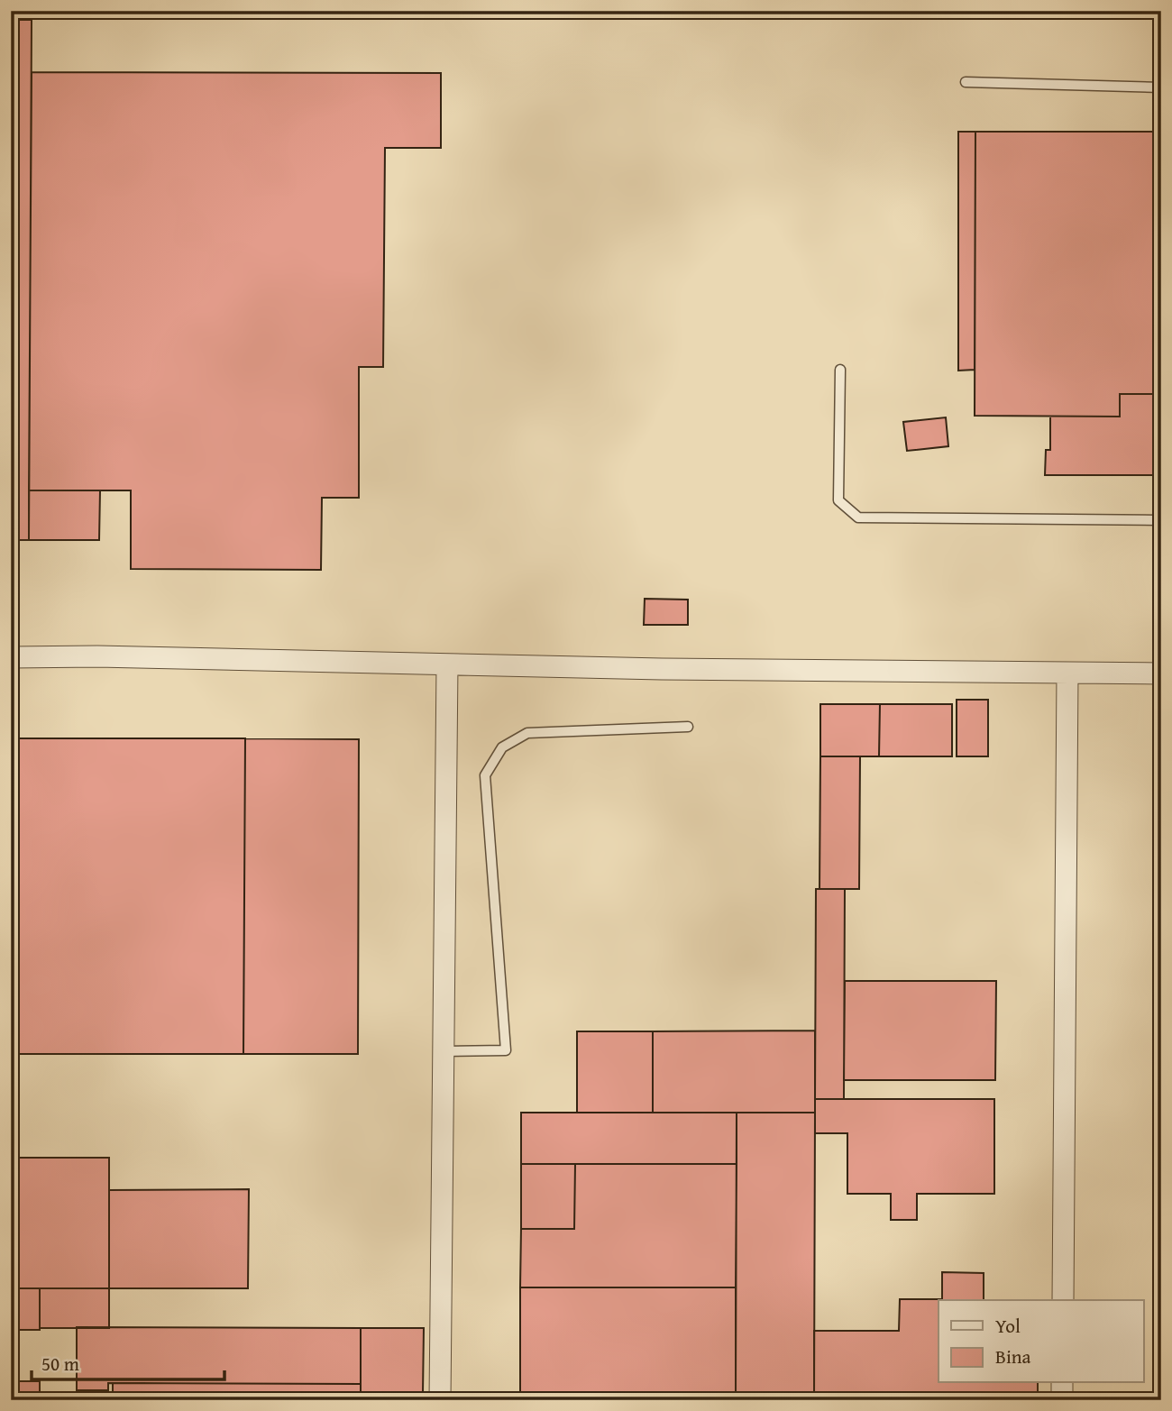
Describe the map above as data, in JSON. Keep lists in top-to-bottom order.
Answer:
{
  "legend": ["Yol", "Bina"],
  "scale_bar": "50 m"
}
